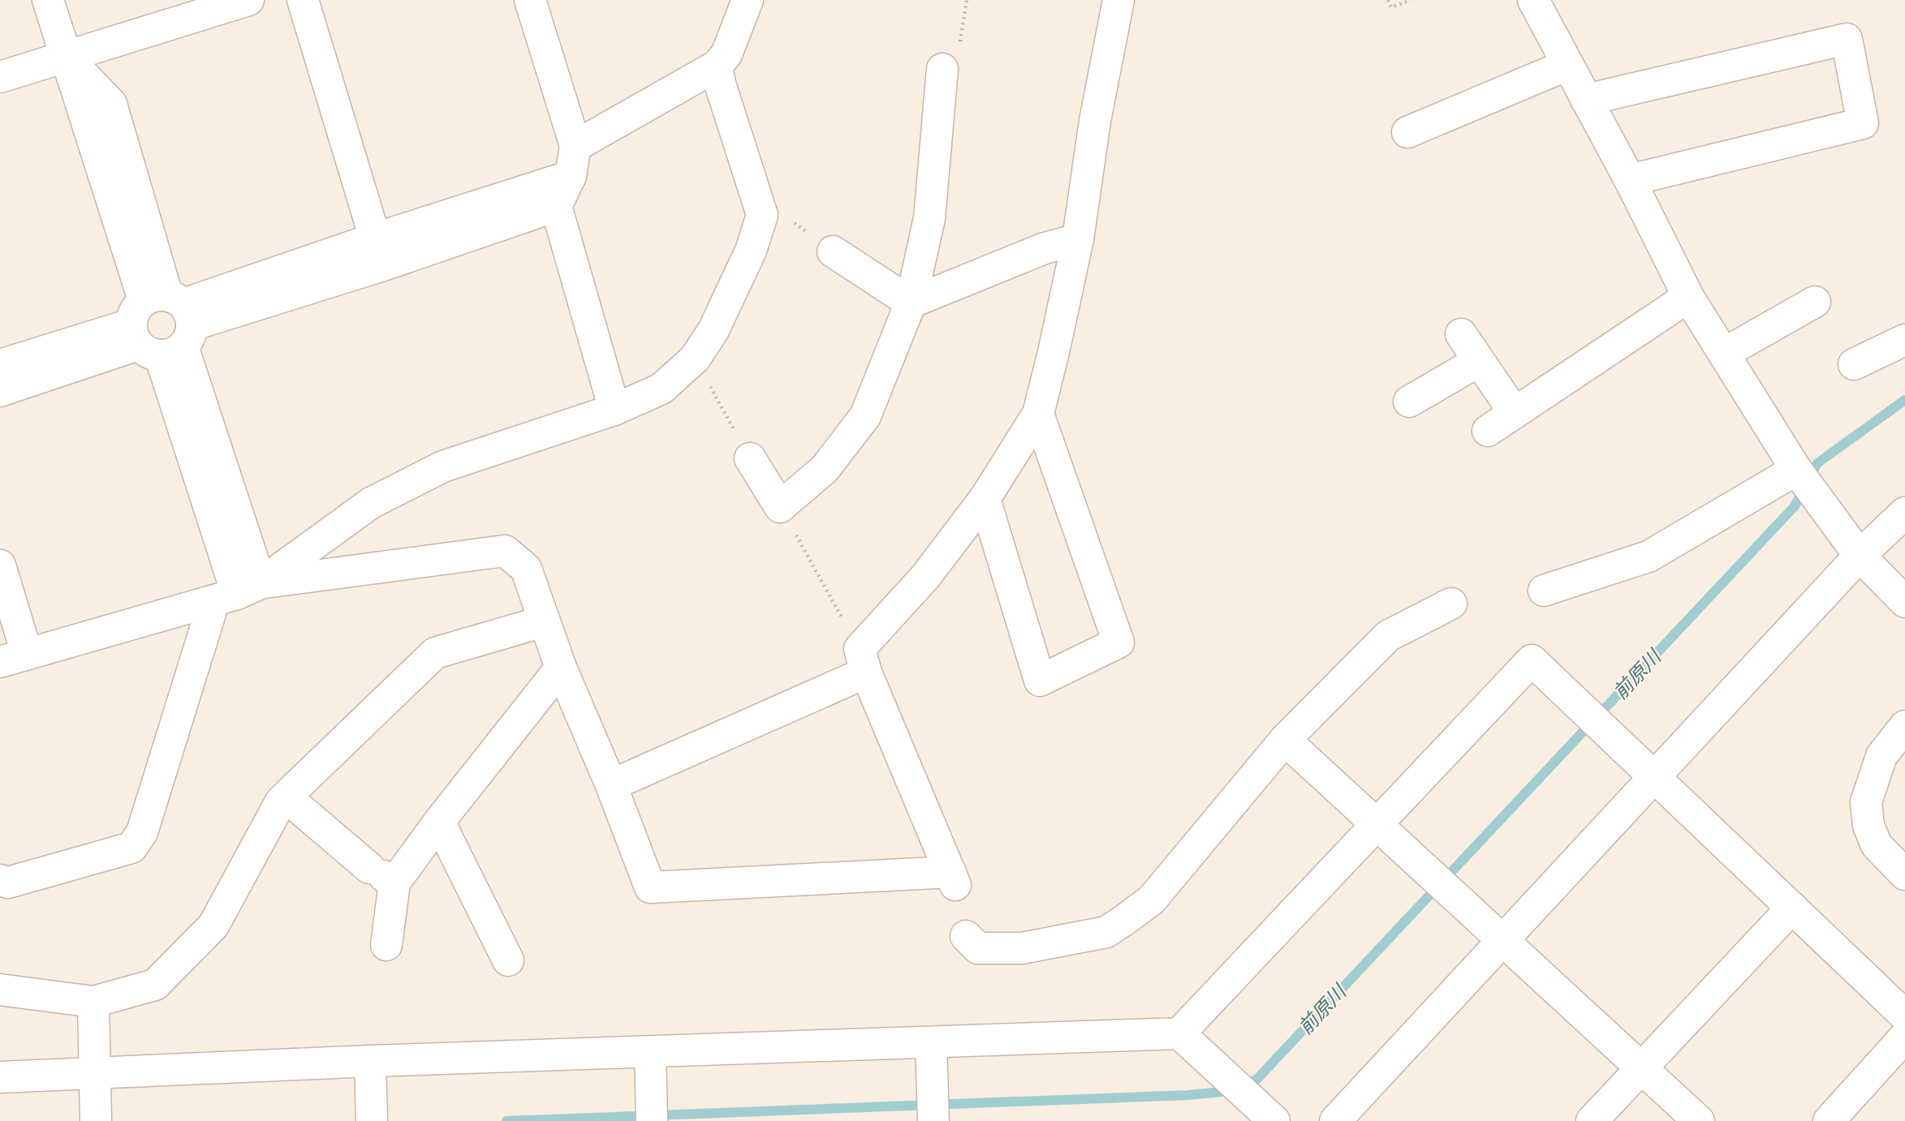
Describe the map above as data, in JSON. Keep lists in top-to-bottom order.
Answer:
{
  "water": ["前原川"]
}
